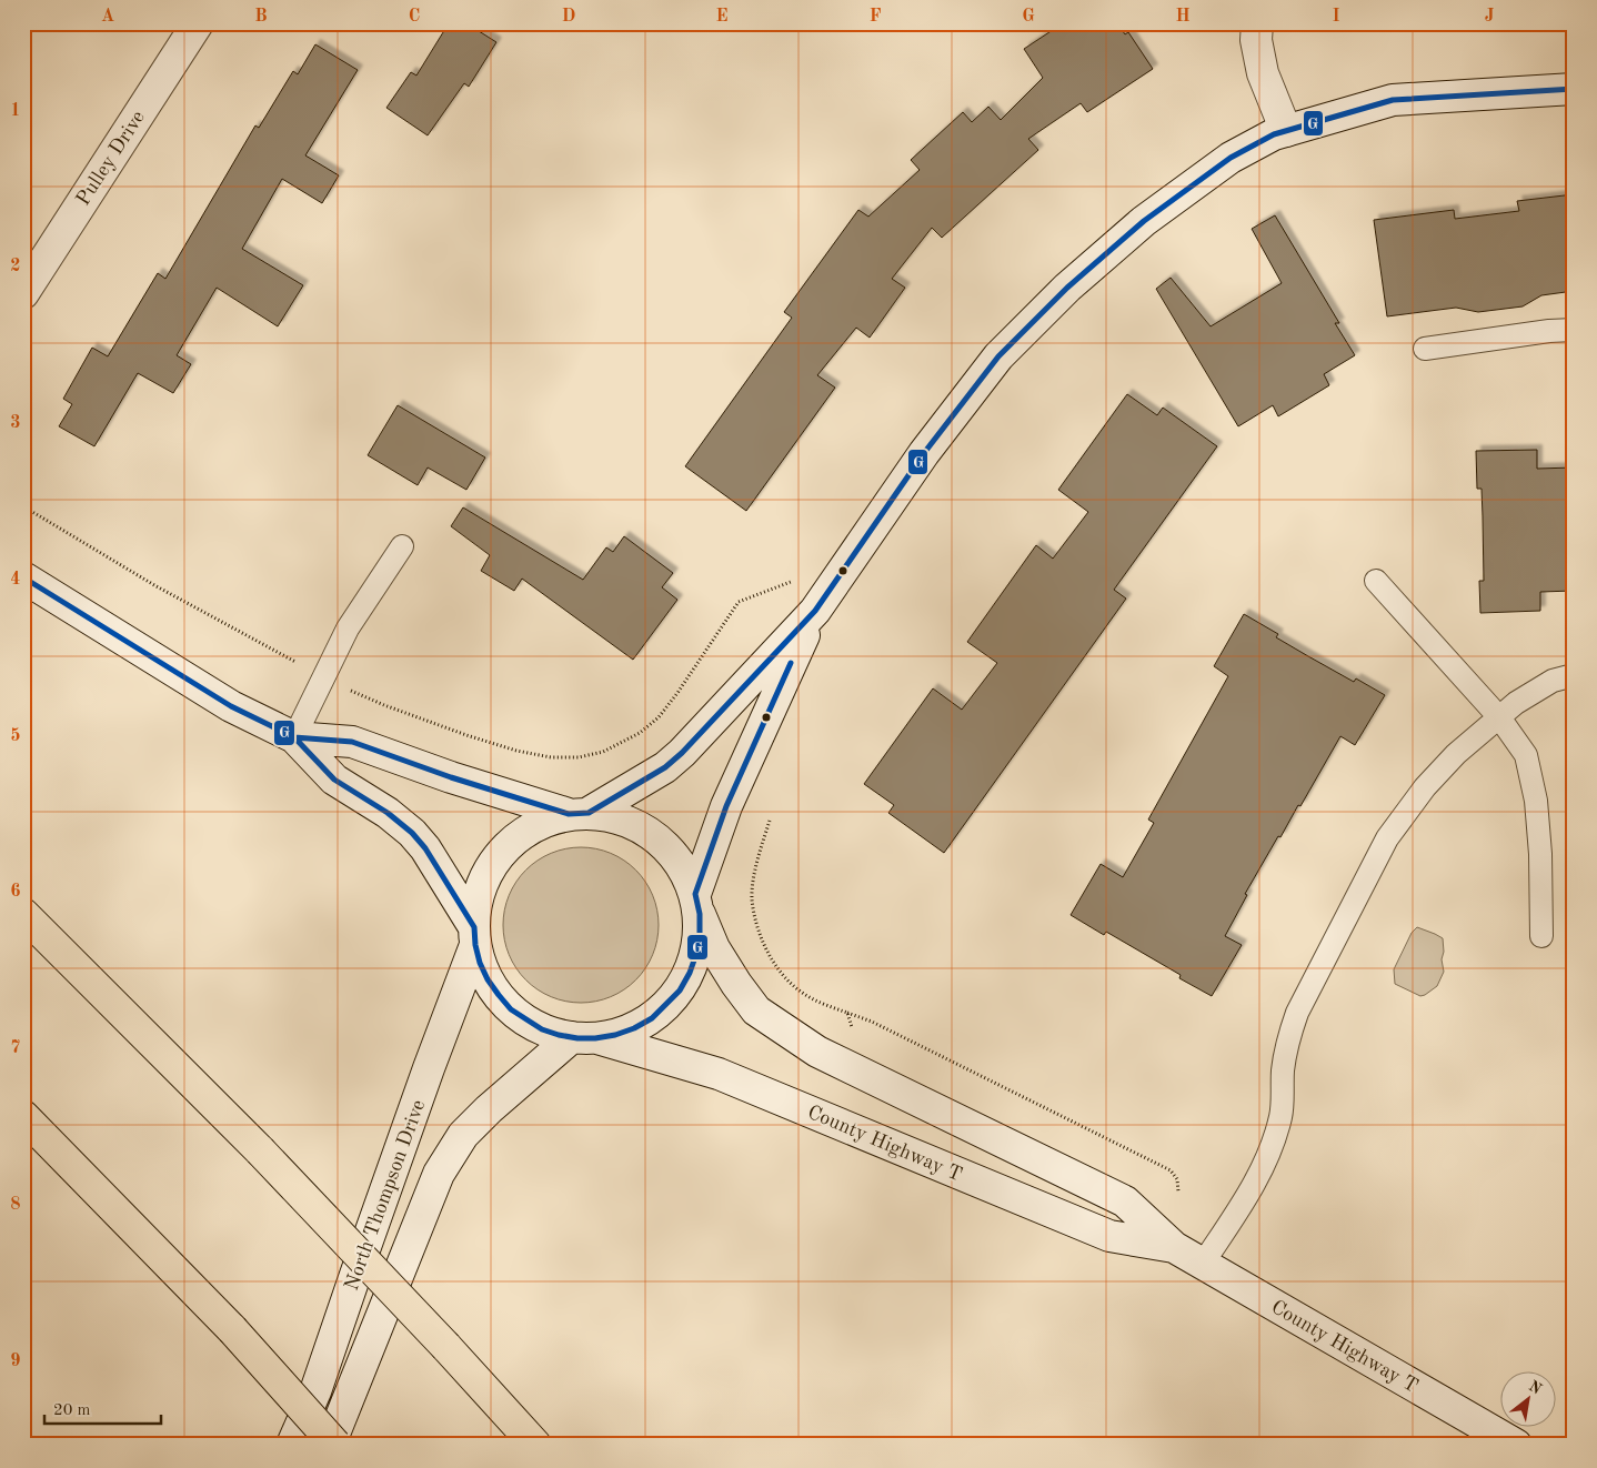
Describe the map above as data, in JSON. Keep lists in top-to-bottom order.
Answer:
{
  "streets": {
    "main road": ["Pulley Drive", "County Highway T", "North Thompson Drive"]
  },
  "crossings": [
    ["County Highway T", "North Thompson Drive"]
  ],
  "lines": ["transit line G"],
  "scale_bar": "20 m",
  "north": "top right",
  "grid": {
    "columns": [
      "A",
      "B",
      "C",
      "D",
      "E",
      "F",
      "G",
      "H",
      "I",
      "J"
    ],
    "rows": [
      "1",
      "2",
      "3",
      "4",
      "5",
      "6",
      "7",
      "8",
      "9"
    ]
  }
}
